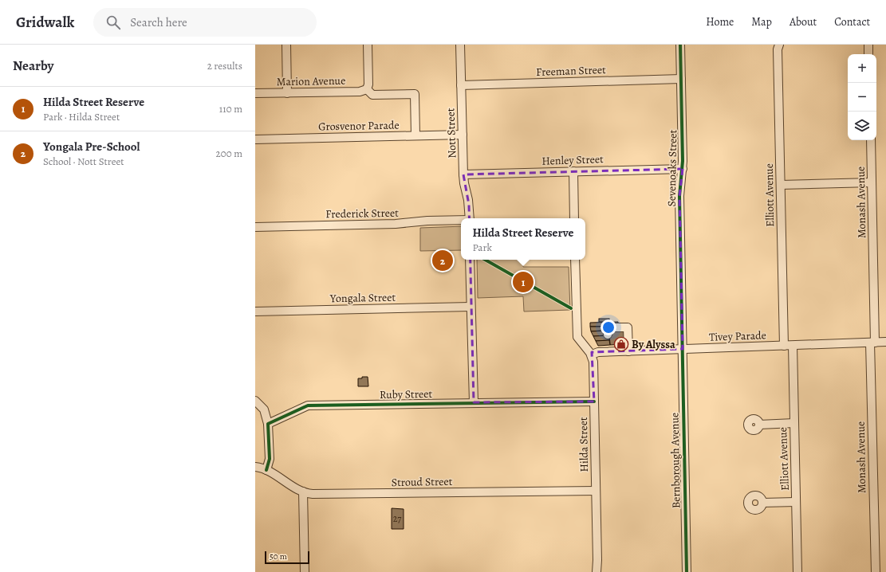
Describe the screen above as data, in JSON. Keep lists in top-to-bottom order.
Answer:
{
  "streets": {
    "street": [
      "Freeman Street",
      "Marion Avenue",
      "Grosvenor Parade",
      "Nott Street",
      "Henley Street",
      "Sevenoaks Street",
      "Elliott Avenue",
      "Monash Avenue",
      "Frederick Street",
      "Yongala Street",
      "Tivey Parade",
      "Ruby Street",
      "Hilda Street",
      "Bernborough Avenue",
      "Stroud Street"
    ]
  },
  "crossings": [
    ["Freeman Street", "Nott Street"],
    ["Freeman Street", "Sevenoaks Street"],
    ["Grosvenor Parade", "Nott Street"],
    ["Nott Street", "Henley Street"],
    ["Henley Street", "Sevenoaks Street"],
    ["Sevenoaks Street", "Tivey Parade"],
    ["Sevenoaks Street", "Bernborough Avenue"],
    ["Elliott Avenue", "Tivey Parade"],
    ["Monash Avenue", "Tivey Parade"],
    ["Tivey Parade", "Hilda Street"],
    ["Tivey Parade", "Bernborough Avenue"],
    ["Ruby Street", "Hilda Street"],
    ["Hilda Street", "Stroud Street"]
  ],
  "places": {
    "shop": ["By Alyssa"]
  },
  "house_numbers": ["27"],
  "scale_bar": "50 m",
  "page": {
    "header": "Gridwalk",
    "search": "Search here",
    "nav": [
      "Home",
      "Map",
      "About",
      "Contact"
    ],
    "heading": ["Nearby", "2 results"],
    "map_buttons": ["+", "−"],
    "list": [
      {
        "mark": "1",
        "name": "Hilda Street Reserve",
        "note": "Park · Hilda Street",
        "value": "110 m"
      },
      {
        "mark": "2",
        "name": "Yongala Pre-School",
        "note": "School · Nott Street",
        "value": "200 m"
      }
    ],
    "popup": ["Hilda Street Reserve", "Park"],
    "pins": ["2", "1"],
    "scale": "50 m"
  }
}
